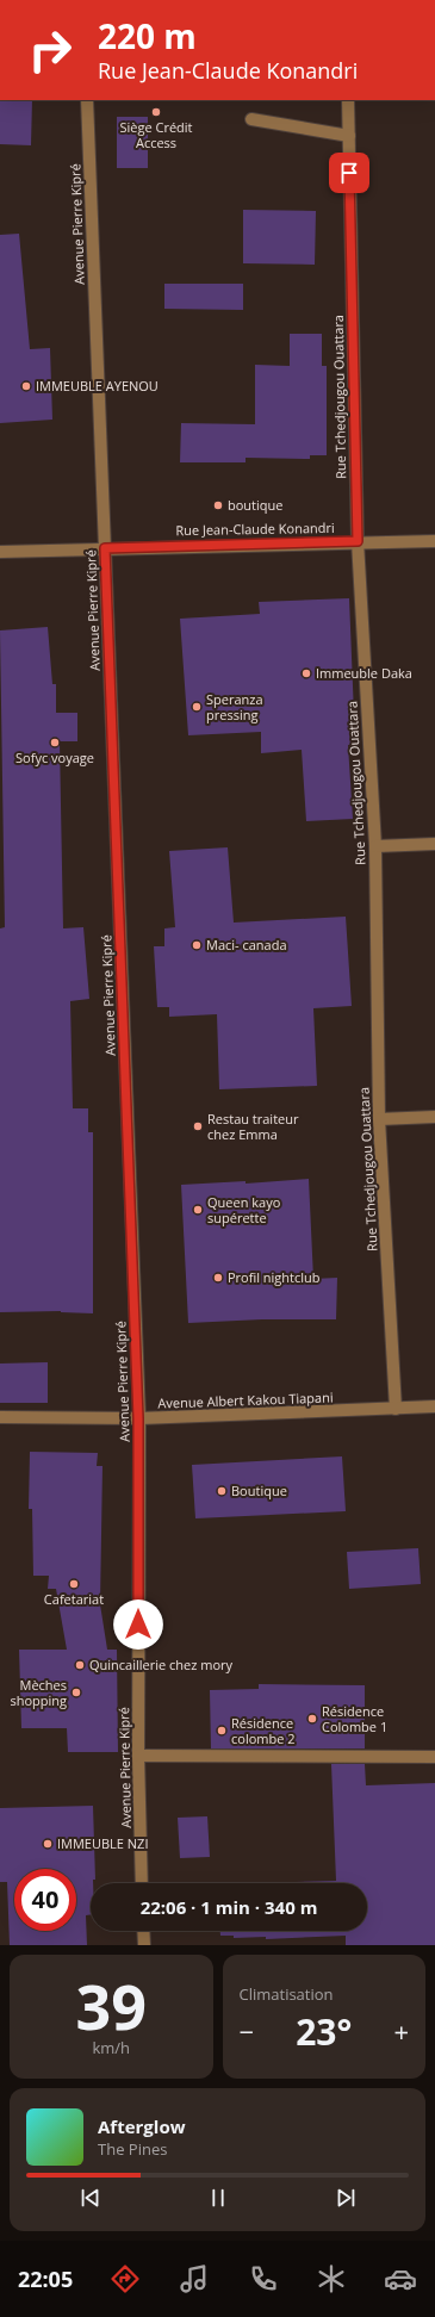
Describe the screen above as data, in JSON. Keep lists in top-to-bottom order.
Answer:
{
  "streets": {
    "street": [
      "Avenue Pierre Kipré",
      "Rue Tchedjougou Ouattara",
      "Rue Jean-Claude Konandri",
      "Avenue Albert Kakou Tiapani"
    ]
  },
  "crossings": [
    ["Avenue Pierre Kipré", "Rue Jean-Claude Konandri"],
    ["Avenue Pierre Kipré", "Avenue Albert Kakou Tiapani"],
    ["Rue Tchedjougou Ouattara", "Rue Jean-Claude Konandri"],
    ["Rue Tchedjougou Ouattara", "Avenue Albert Kakou Tiapani"]
  ],
  "places": [
    "Siège Crédit Access",
    "IMMEUBLE AYENOU",
    "boutique",
    "Immeuble Daka",
    "Speranza pressing",
    "Sofyc voyage",
    "Maci- canada",
    "Restau traiteur chez Emma",
    "Queen kayo supérette",
    "Profil nightclub",
    "Boutique",
    "Cafetariat",
    "Quincaillerie chez mory",
    "Mèches shopping",
    "Résidence Colombe 1",
    "Résidence colombe 2",
    "IMMEUBLE NZI"
  ],
  "page": {
    "turn": ["220 m", "Rue Jean-Claude Konandri"],
    "limit": "40",
    "trip": "22:06 · 1 min · 340 m",
    "tile": [
      ["39", "km/h"],
      "Climatisation"
    ],
    "heat": ["−", "23°", "+"],
    "song": ["Afterglow", "The Pines"],
    "tabs": "22:05"
  }
}
